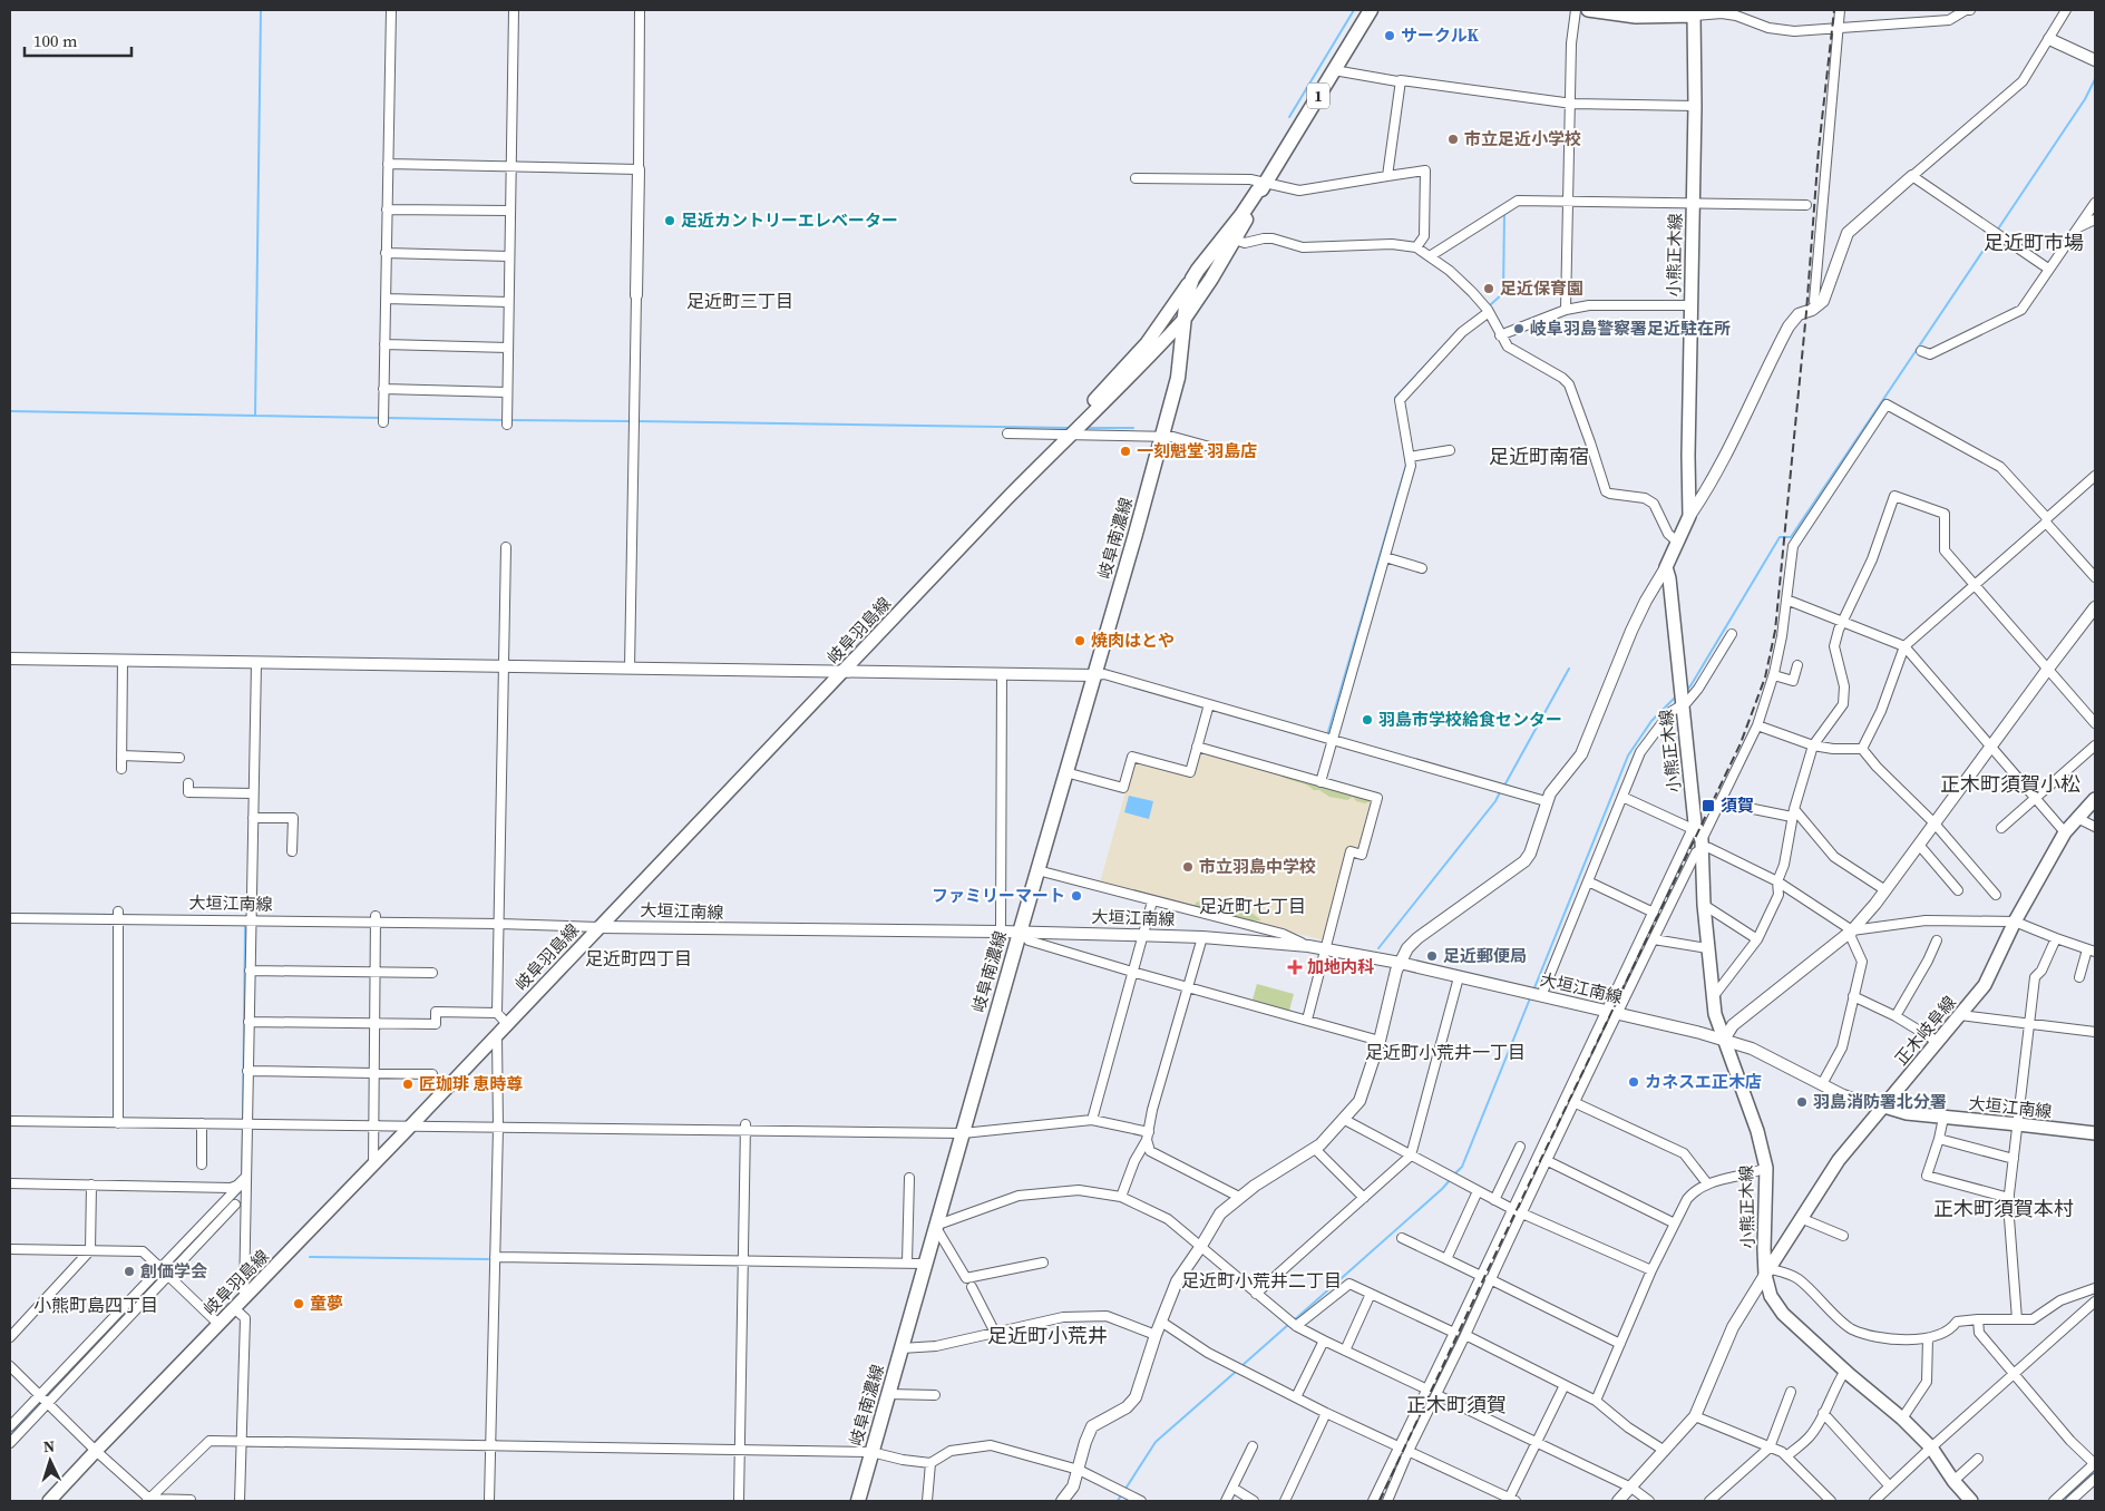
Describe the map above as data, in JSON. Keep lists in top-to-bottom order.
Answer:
{
  "streets": {
    "main road": [
      "1",
      "小熊正木線",
      "岐阜南濃線",
      "岐阜羽島線",
      "大垣江南線",
      "正木岐阜線"
    ]
  },
  "crossings": [
    ["小熊正木線", "大垣江南線"],
    ["小熊正木線", "正木岐阜線"],
    ["岐阜南濃線", "岐阜羽島線"],
    ["岐阜南濃線", "大垣江南線"],
    ["岐阜羽島線", "大垣江南線"],
    ["大垣江南線", "正木岐阜線"]
  ],
  "districts": [
    "足近町市場",
    "足近町三丁目",
    "足近町南宿",
    "正木町須賀小松",
    "足近町七丁目",
    "足近町四丁目",
    "足近町小荒井一丁目",
    "正木町須賀本村",
    "足近町小荒井二丁目",
    "小熊町島四丁目",
    "足近町小荒井",
    "正木町須賀"
  ],
  "places": {
    "other": [
      "サークルK",
      "市立足近小学校",
      "足近カントリーエレベーター",
      "足近保育園",
      "岐阜羽島警察署足近駐在所",
      "一刻魁堂 羽島店",
      "焼肉はとや",
      "羽島市学校給食センター",
      "市立羽島中学校",
      "ファミリーマート",
      "足近郵便局",
      "カネスエ正木店",
      "匠珈琲 恵時尊",
      "羽島消防署北分署",
      "創価学会",
      "童夢"
    ],
    "transit": ["須賀"],
    "health": ["加地内科"]
  },
  "scale_bar": "100 m",
  "north": "top"
}
